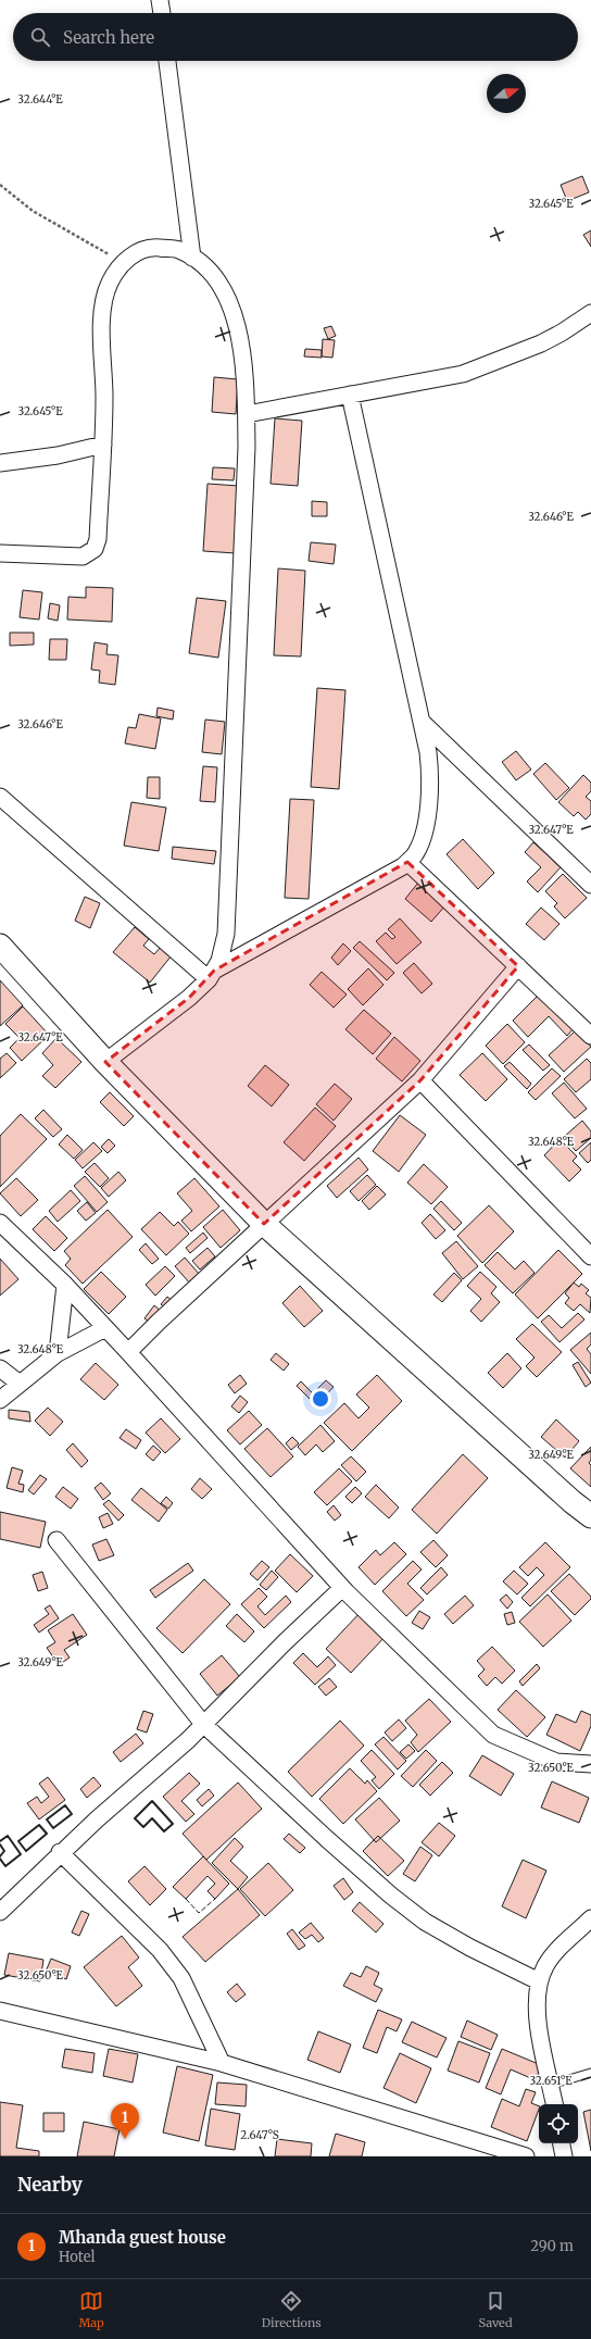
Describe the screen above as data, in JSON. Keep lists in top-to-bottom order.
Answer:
{
  "north": "right",
  "page": {
    "search": "Search here",
    "pins": "1",
    "heading": "Nearby",
    "list": [
      {
        "mark": "1",
        "name": "Mhanda guest house",
        "note": "Hotel",
        "value": "290 m"
      }
    ],
    "nav": ["Map", "Directions", "Saved"]
  },
  "coordinates": [
    "32.644°E",
    "32.645°E",
    "32.646°E",
    "32.647°E",
    "32.648°E",
    "32.649°E",
    "32.650°E",
    "32.651°E",
    "2.647°S"
  ]
}
